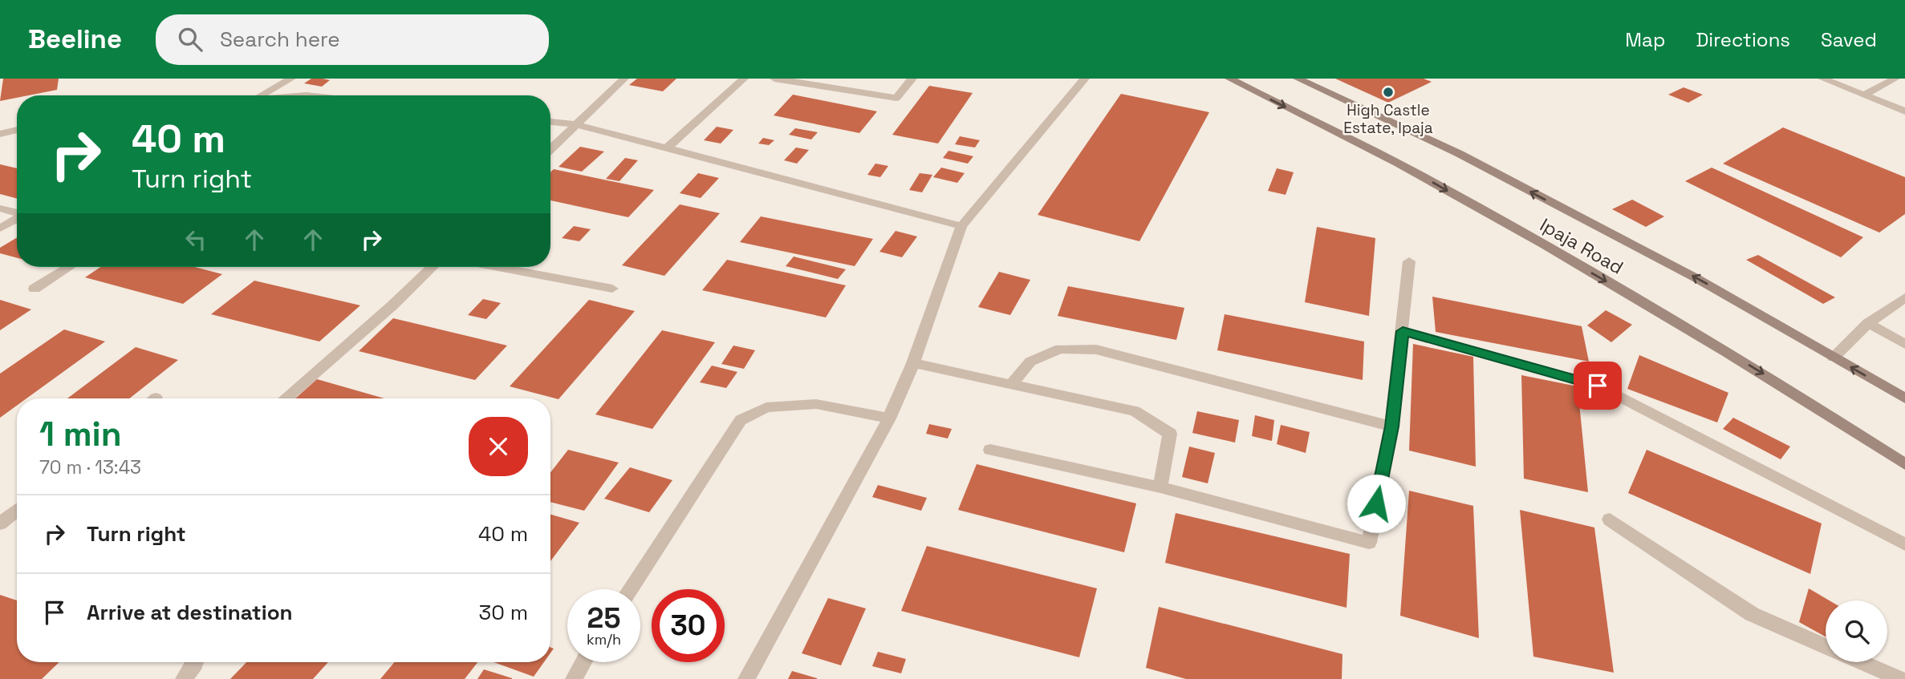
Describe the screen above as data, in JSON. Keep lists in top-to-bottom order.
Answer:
{
  "streets": {
    "main road": ["Ipaja Road"]
  },
  "places": ["High Castle Estate, Ipaja"],
  "page": {
    "header": "Beeline",
    "search": "Search here",
    "nav": ["Map", "Directions", "Saved"],
    "turn": ["40 m", "Turn right"],
    "heading": ["1 min", "70 m · 13:43"],
    "list": [
      {
        "name": "Turn right",
        "value": "40 m"
      },
      {
        "name": "Arrive at destination",
        "value": "30 m"
      }
    ],
    "speed": "25 km/h",
    "limit": "30"
  }
}
